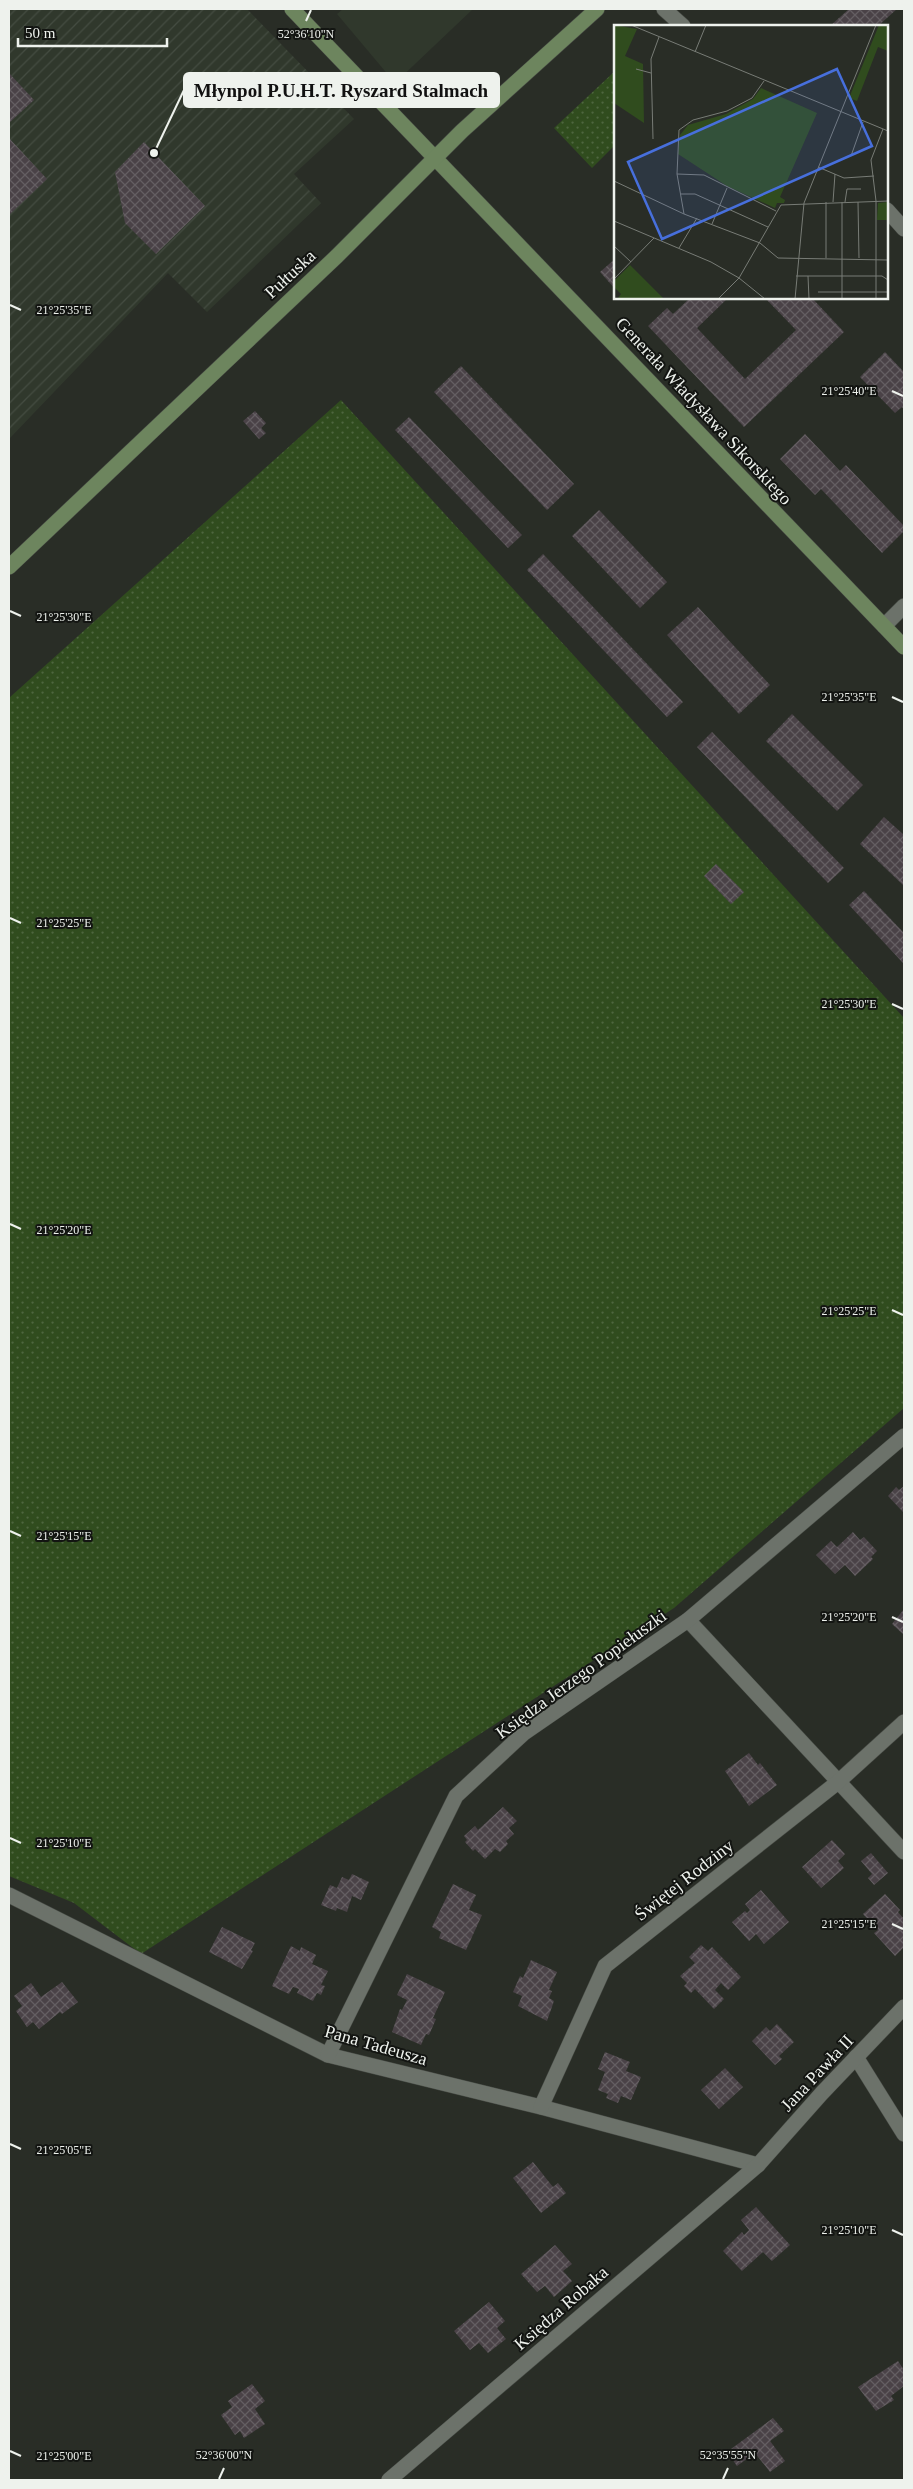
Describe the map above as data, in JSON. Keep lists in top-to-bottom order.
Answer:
{
  "streets": {
    "street": [
      "Pułtuska",
      "Generała Władysława Sikorskiego",
      "Księdza Jerzego Popiełuszki",
      "Świętej Rodziny",
      "Pana Tadeusza",
      "Jana Pawła II",
      "Księdza Robaka"
    ]
  },
  "crossings": [
    ["Pułtuska", "Generała Władysława Sikorskiego"],
    ["Księdza Jerzego Popiełuszki", "Pana Tadeusza"],
    ["Świętej Rodziny", "Pana Tadeusza"],
    ["Pana Tadeusza", "Jana Pawła II"],
    ["Pana Tadeusza", "Księdza Robaka"],
    ["Jana Pawła II", "Księdza Robaka"]
  ],
  "places": ["Młynpol P.U.H.T. Ryszard Stalmach"],
  "scale_bar": "50 m",
  "coordinates": [
    "52°36'10\"N",
    "21°25'35\"E",
    "21°25'40\"E",
    "21°25'30\"E",
    "21°25'25\"E",
    "21°25'20\"E",
    "21°25'15\"E",
    "21°25'10\"E",
    "21°25'05\"E",
    "52°36'00\"N",
    "52°35'55\"N",
    "21°25'00\"E"
  ]
}
